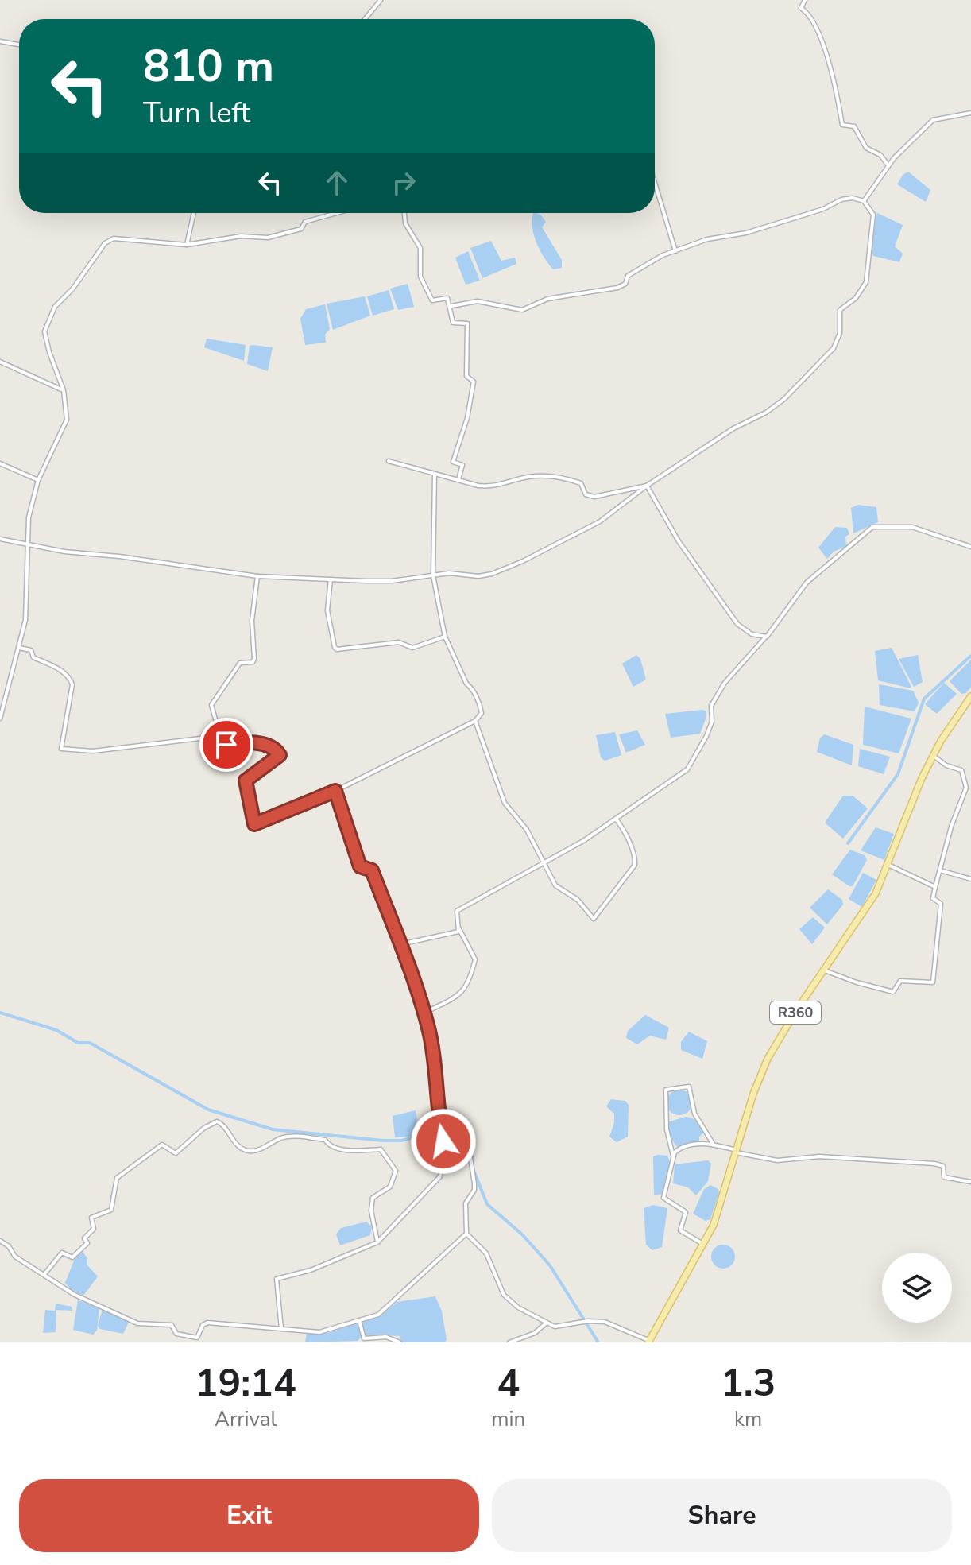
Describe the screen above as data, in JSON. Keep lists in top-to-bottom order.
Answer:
{
  "streets": {
    "main road": ["R360"]
  },
  "page": {
    "turn": ["810 m", "Turn left"],
    "eta": [
      "19:14",
      "Arrival",
      "4",
      "min",
      "1.3",
      "km"
    ],
    "buttons": ["Exit", "Share"]
  }
}
